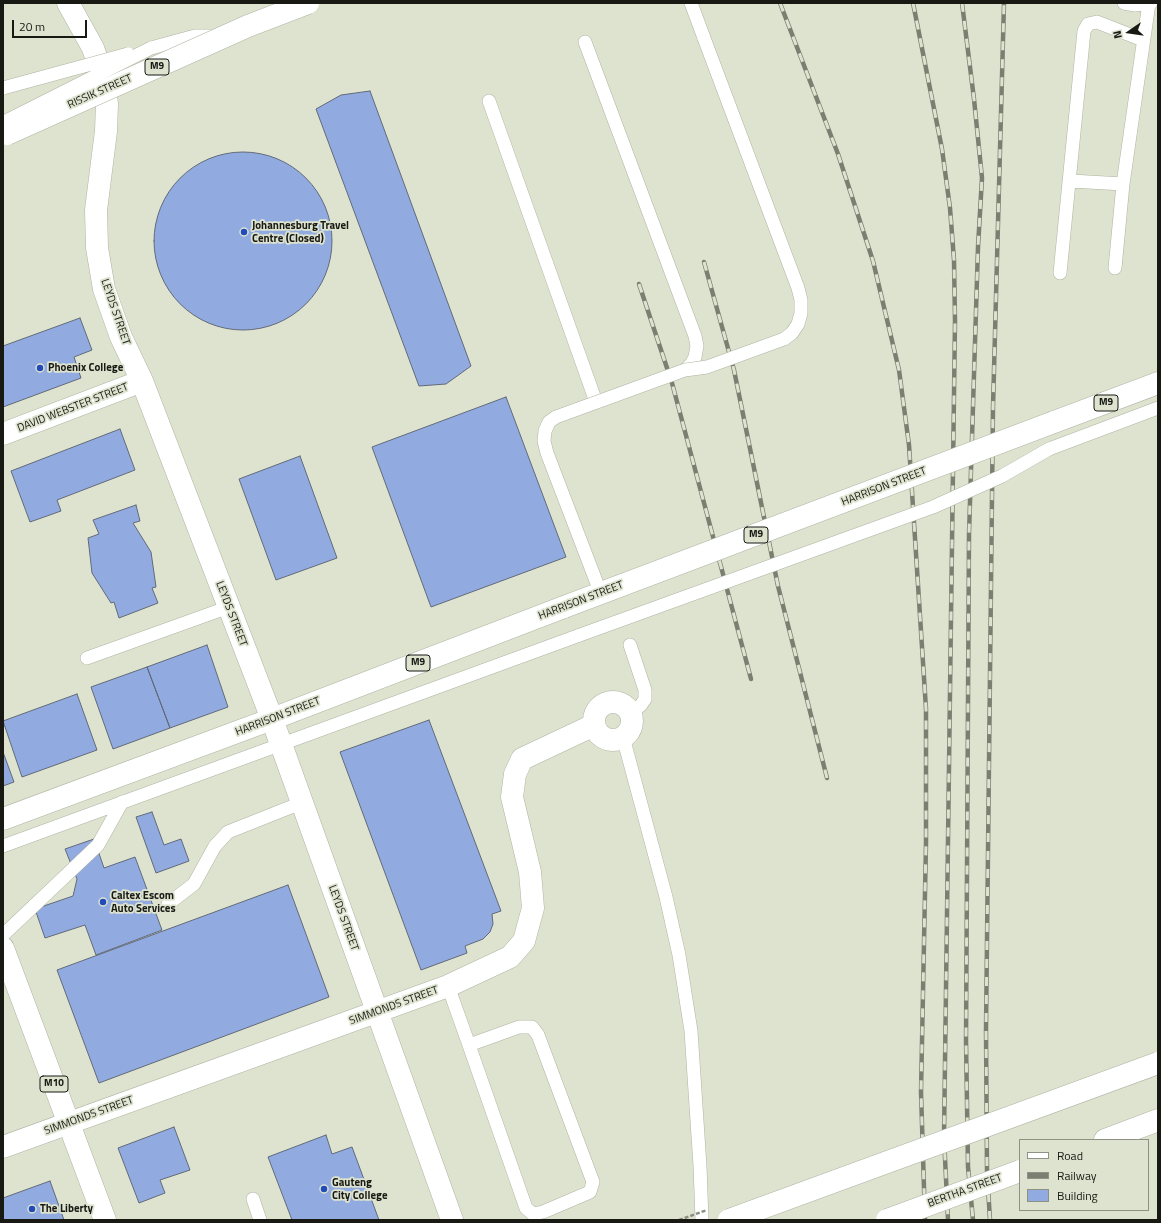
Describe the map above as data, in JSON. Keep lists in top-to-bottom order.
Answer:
{
  "streets": {
    "street": [
      "M9",
      "RISSIK STREET",
      "LEYDS STREET",
      "DAVID WEBSTER STREET",
      "HARRISON STREET",
      "SIMMONDS STREET",
      "M10",
      "BERTHA STREET"
    ]
  },
  "crossings": [
    ["LEYDS STREET", "DAVID WEBSTER STREET"],
    ["LEYDS STREET", "HARRISON STREET"],
    ["LEYDS STREET", "SIMMONDS STREET"],
    ["SIMMONDS STREET", "M10"]
  ],
  "places": [
    "Johannesburg Travel Centre (Closed)",
    "Phoenix College",
    "Caltex Escom Auto Services",
    "Gauteng City College",
    "The Liberty"
  ],
  "legend": ["Road", "Railway", "Building"],
  "scale_bar": "20 m",
  "north": "left"
}
